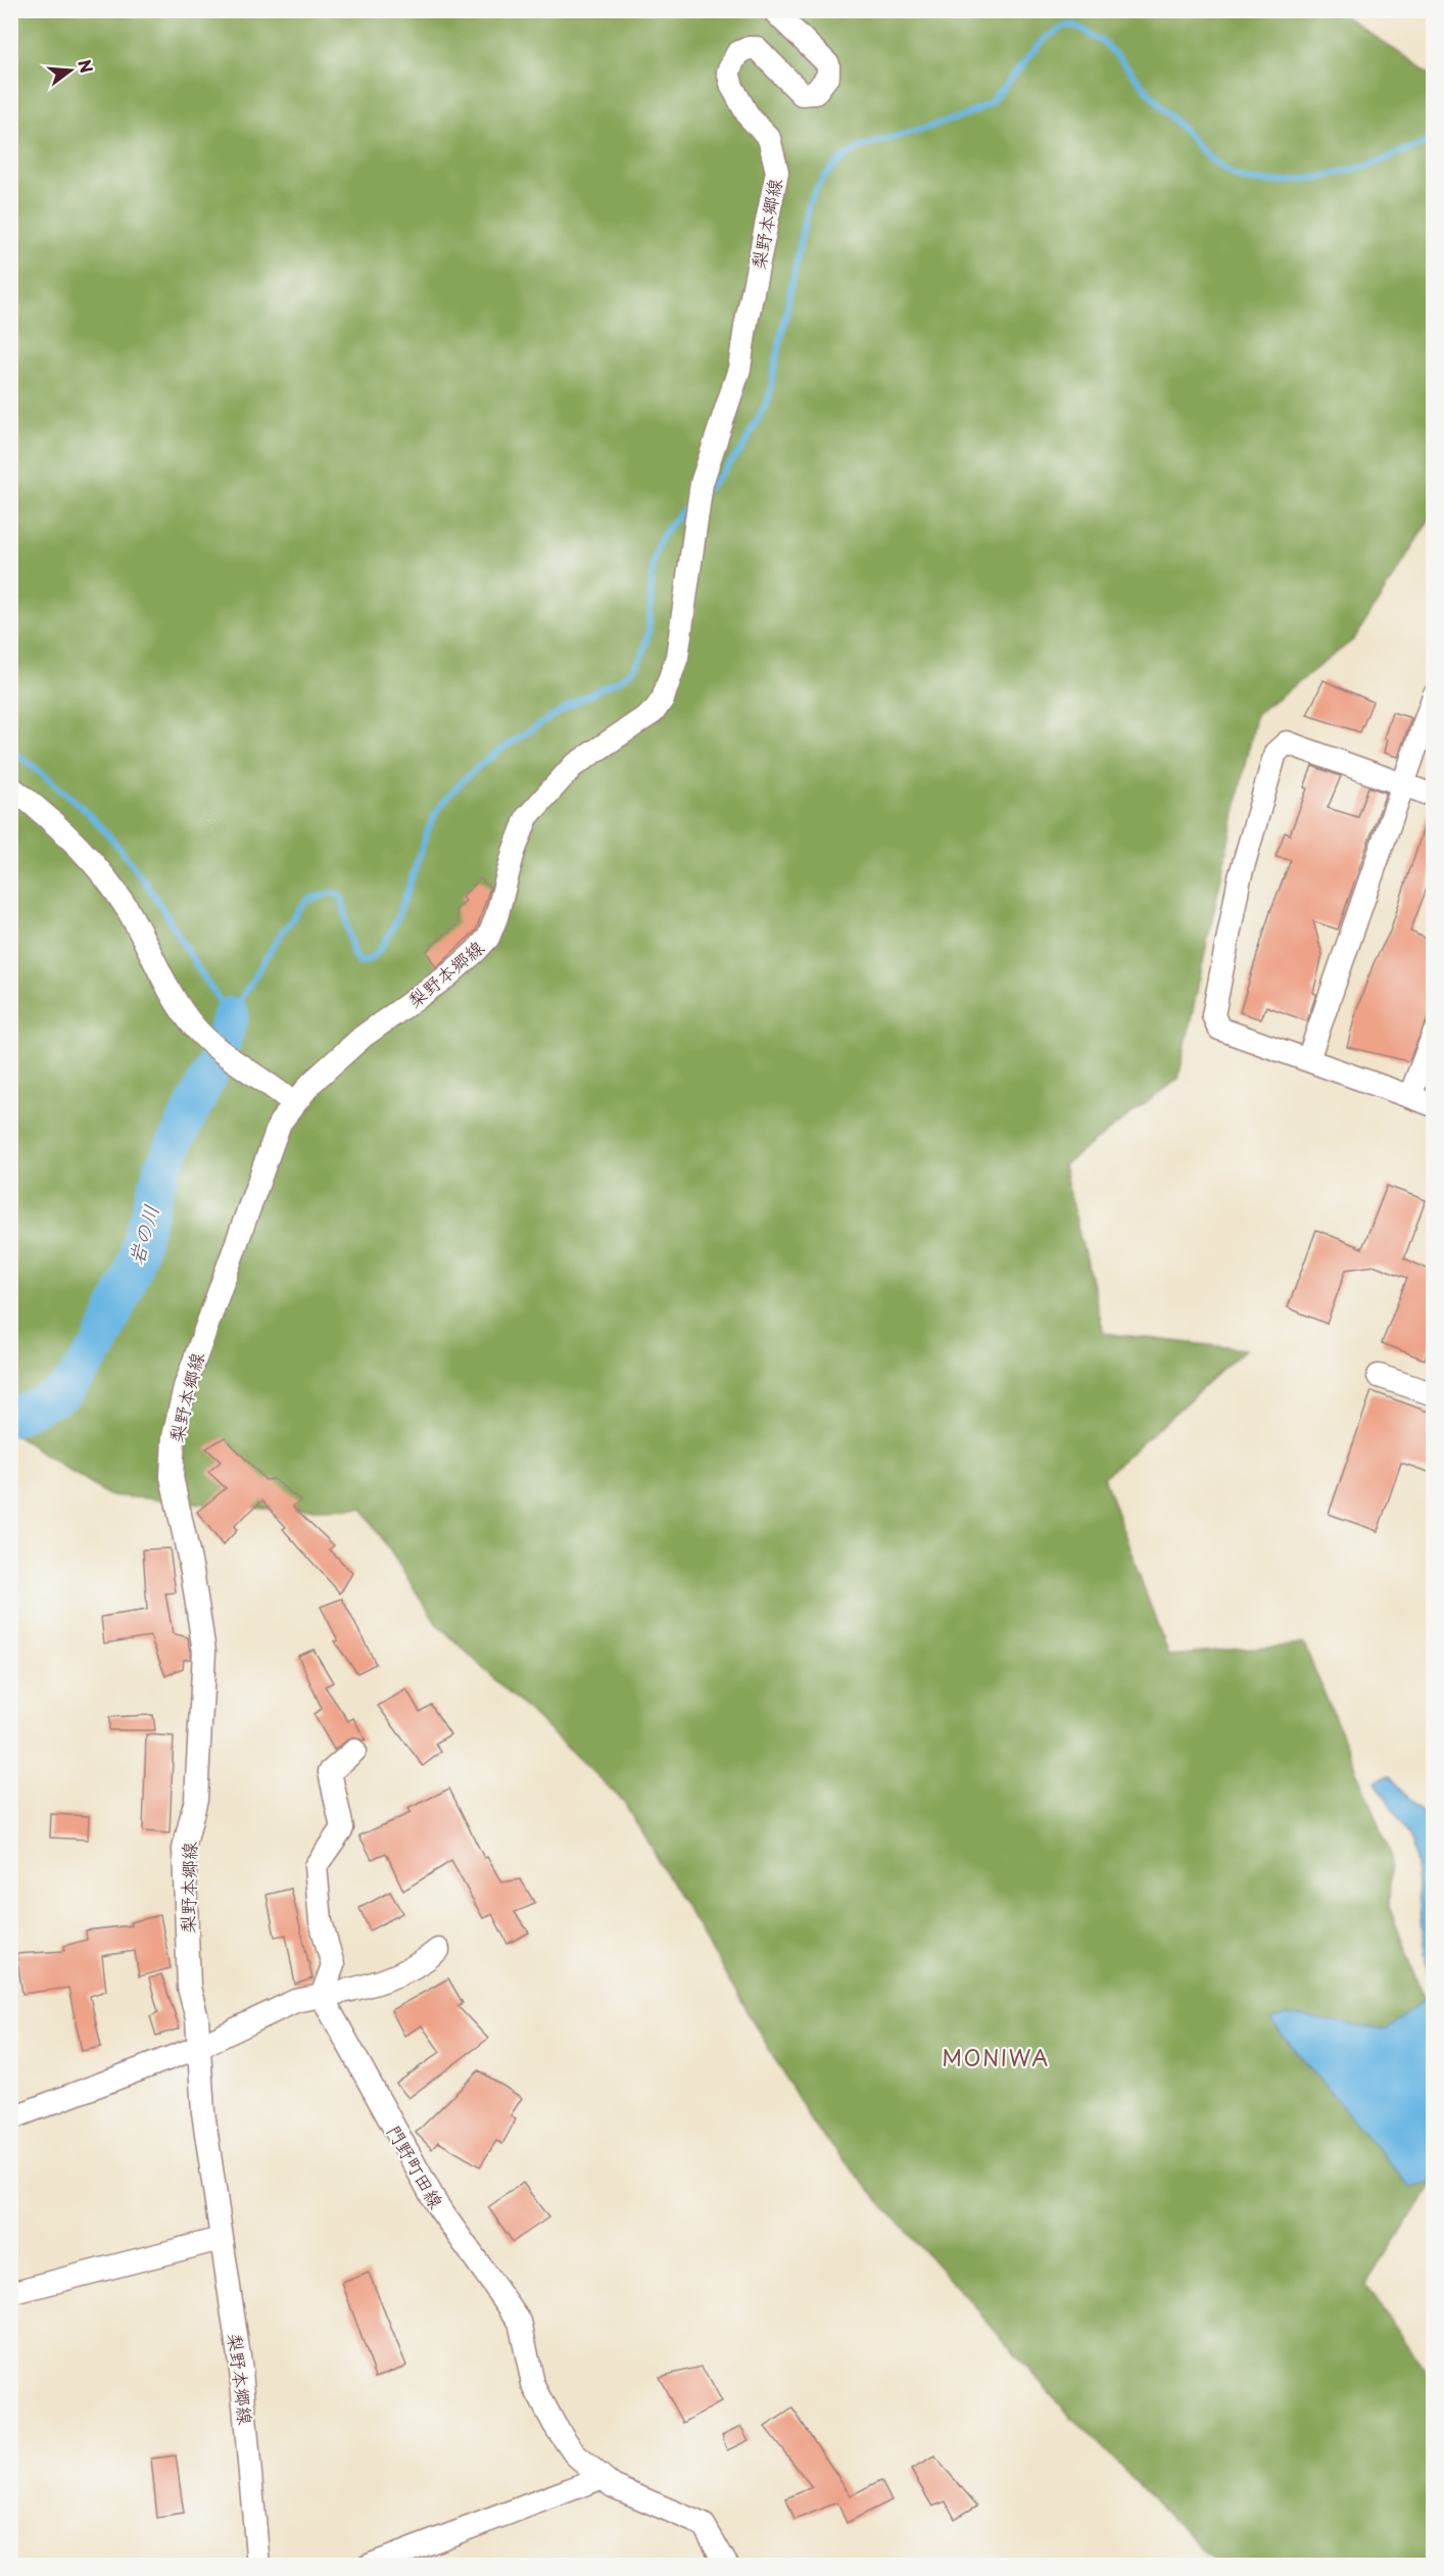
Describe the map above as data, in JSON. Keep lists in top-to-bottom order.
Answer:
{
  "streets": {
    "street": ["梨野本郷線", "門野町田線"]
  },
  "districts": ["MONIWA"],
  "water": ["岩の川"],
  "north": "right"
}
